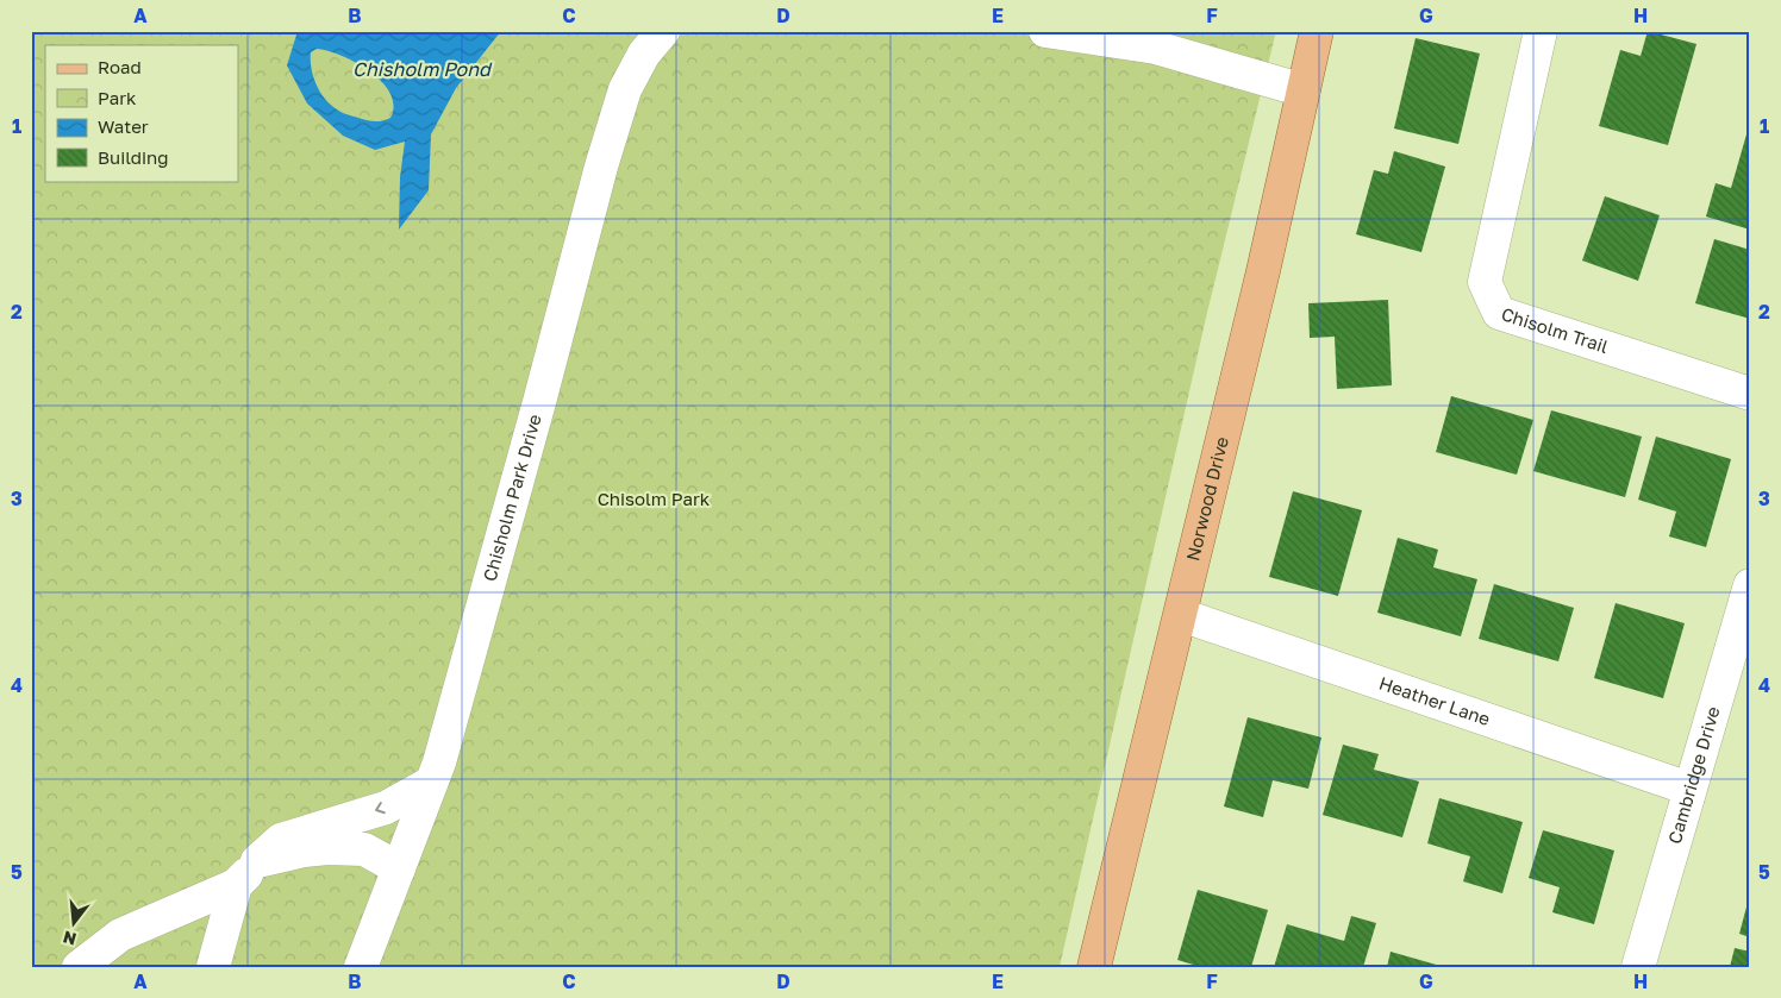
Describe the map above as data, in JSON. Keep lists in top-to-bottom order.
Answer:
{
  "streets": {
    "main road": ["Norwood Drive"],
    "street": [
      "Chisolm Trail",
      "Chisholm Park Drive",
      "Heather Lane",
      "Cambridge Drive"
    ]
  },
  "crossings": [
    ["Norwood Drive", "Heather Lane"],
    ["Heather Lane", "Cambridge Drive"]
  ],
  "water": ["Chisholm Pond"],
  "parks": ["Chisolm Park"],
  "legend": [
    "Road",
    "Park",
    "Water",
    "Building"
  ],
  "north": "bottom",
  "grid": {
    "columns": [
      "A",
      "B",
      "C",
      "D",
      "E",
      "F",
      "G",
      "H"
    ],
    "rows": [
      "1",
      "2",
      "3",
      "4",
      "5"
    ]
  }
}
